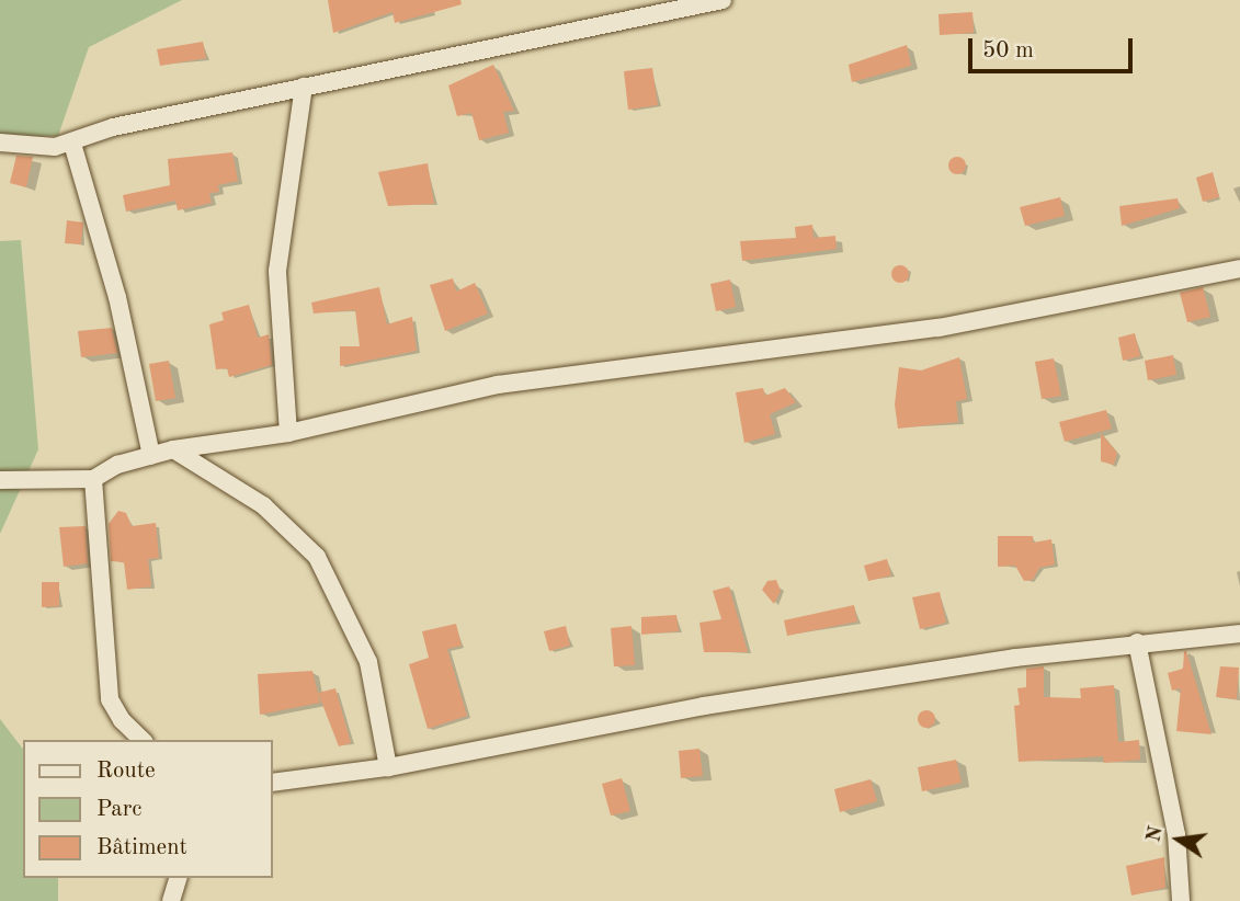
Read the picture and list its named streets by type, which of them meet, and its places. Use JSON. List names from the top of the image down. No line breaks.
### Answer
{"legend":["Route","Parc","Bâtiment"],"scale_bar":"50 m","north":"left"}
